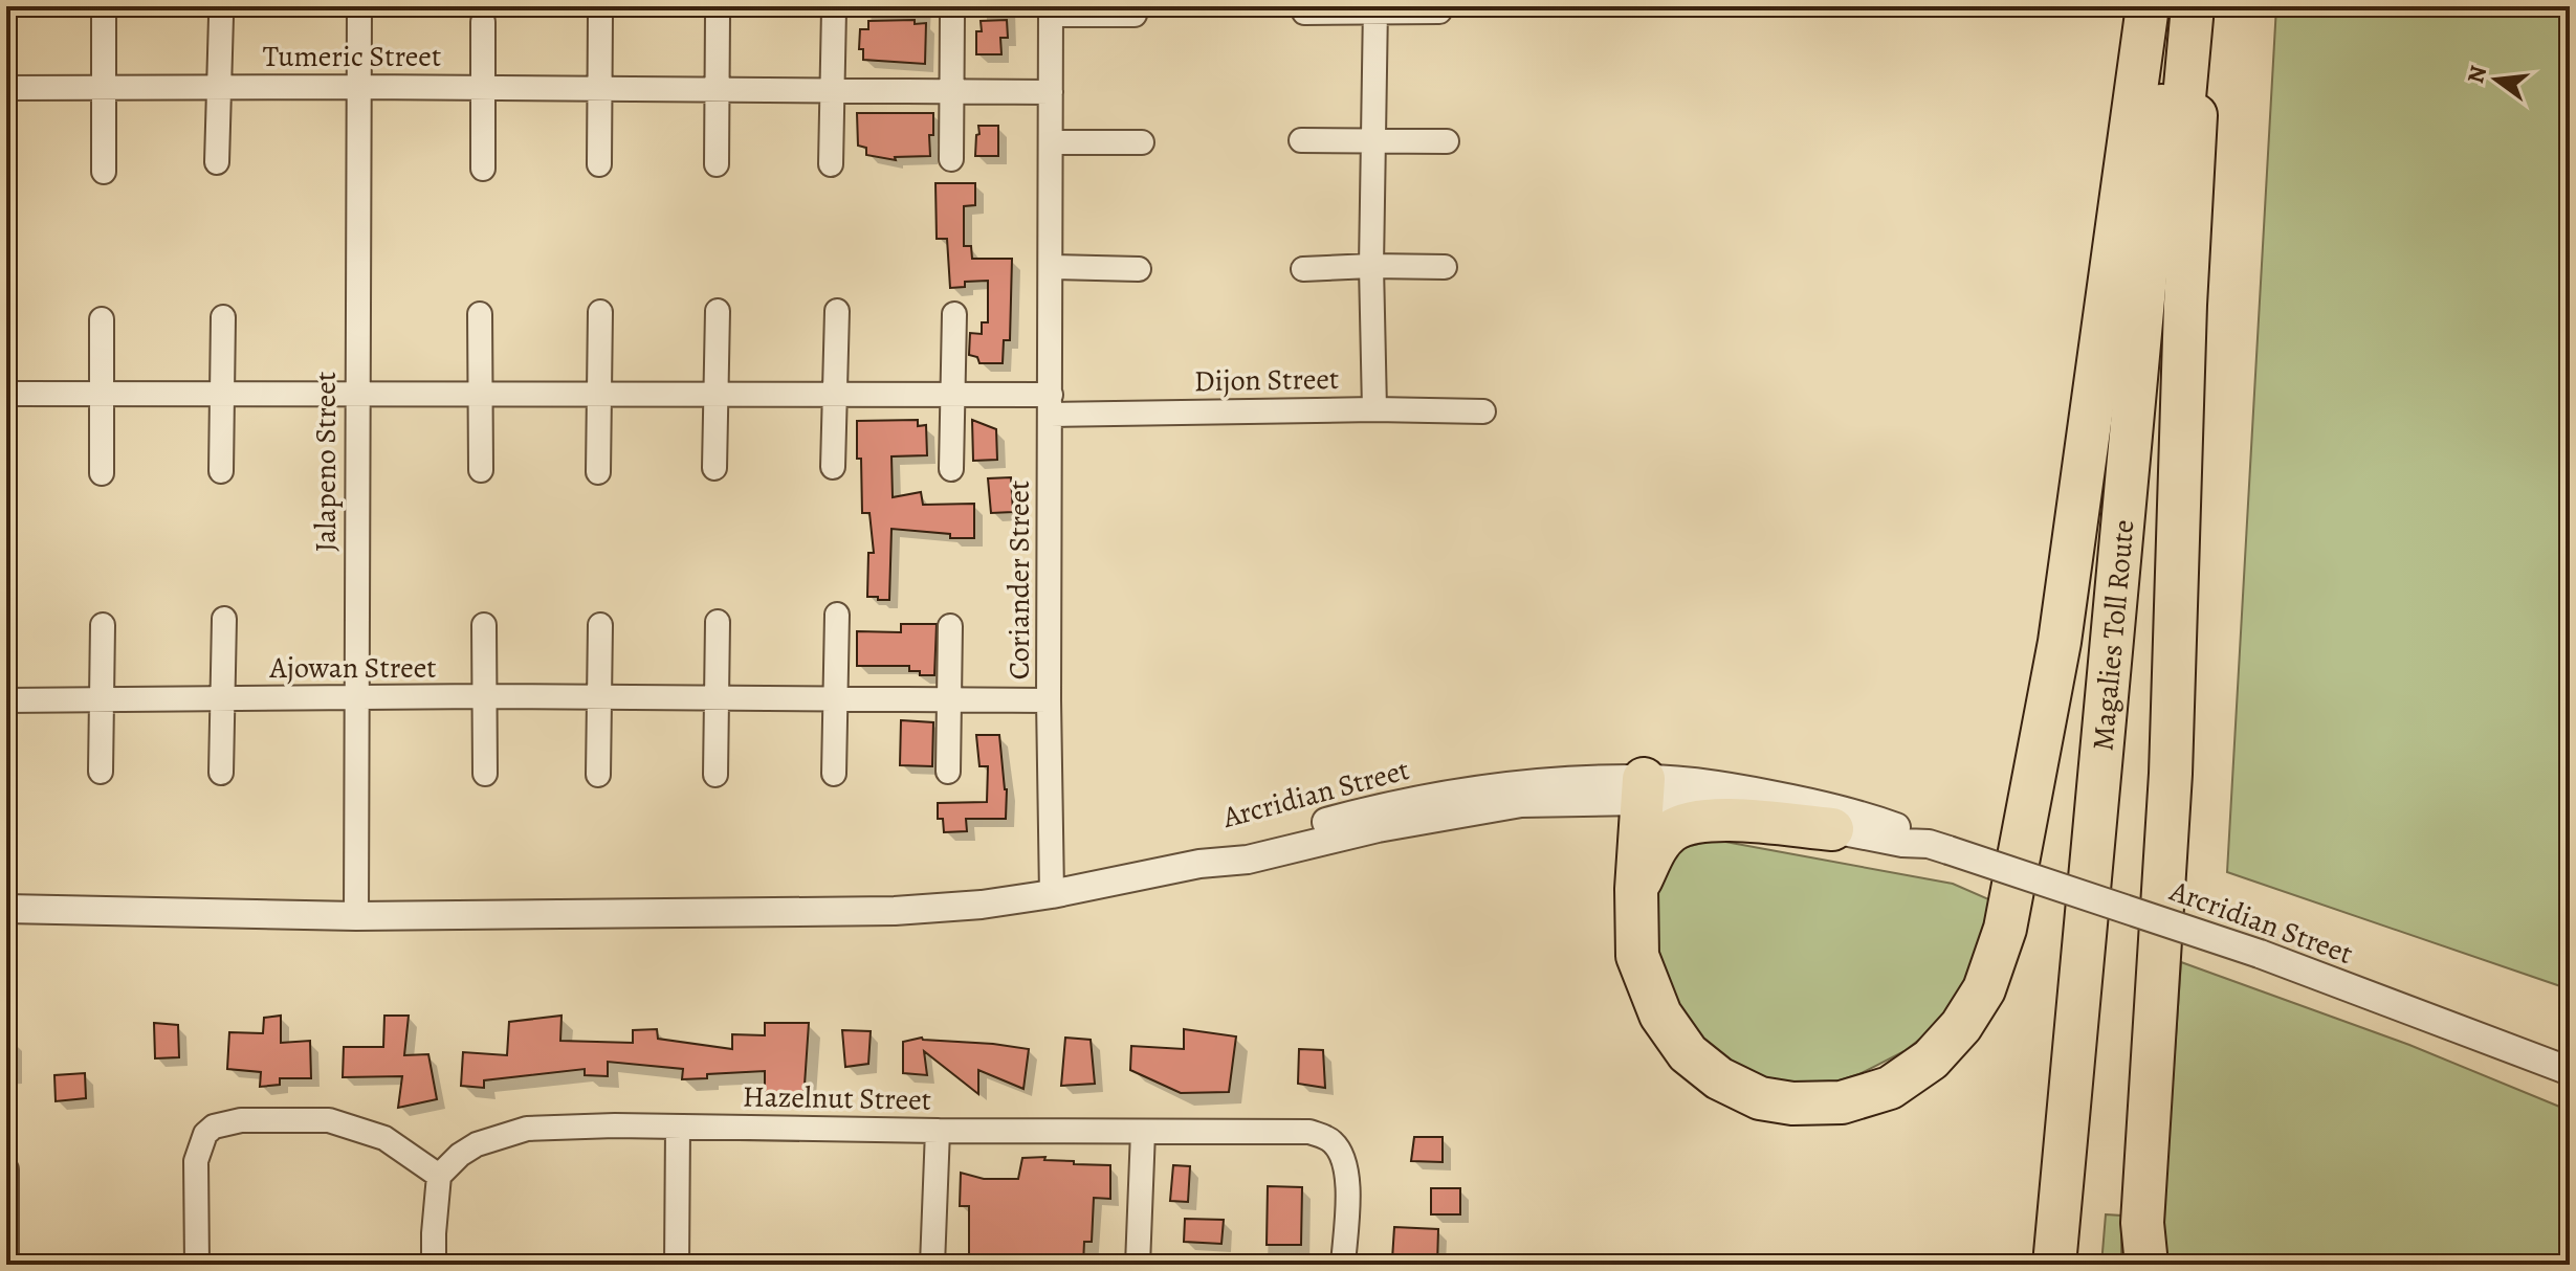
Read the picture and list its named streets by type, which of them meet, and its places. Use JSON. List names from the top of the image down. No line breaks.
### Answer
{"streets":{"highway":["Magalies Toll Route"],"street":["Tumeric Street","Dijon Street","Jalapeno Street","Coriander Street","Ajowan Street","Arcridian Street","Hazelnut Street"]},"crossings":[["Tumeric Street","Jalapeno Street"],["Tumeric Street","Coriander Street"],["Dijon Street","Jalapeno Street"],["Dijon Street","Coriander Street"],["Jalapeno Street","Ajowan Street"],["Jalapeno Street","Arcridian Street"],["Coriander Street","Ajowan Street"],["Coriander Street","Arcridian Street"]],"north":"left"}
